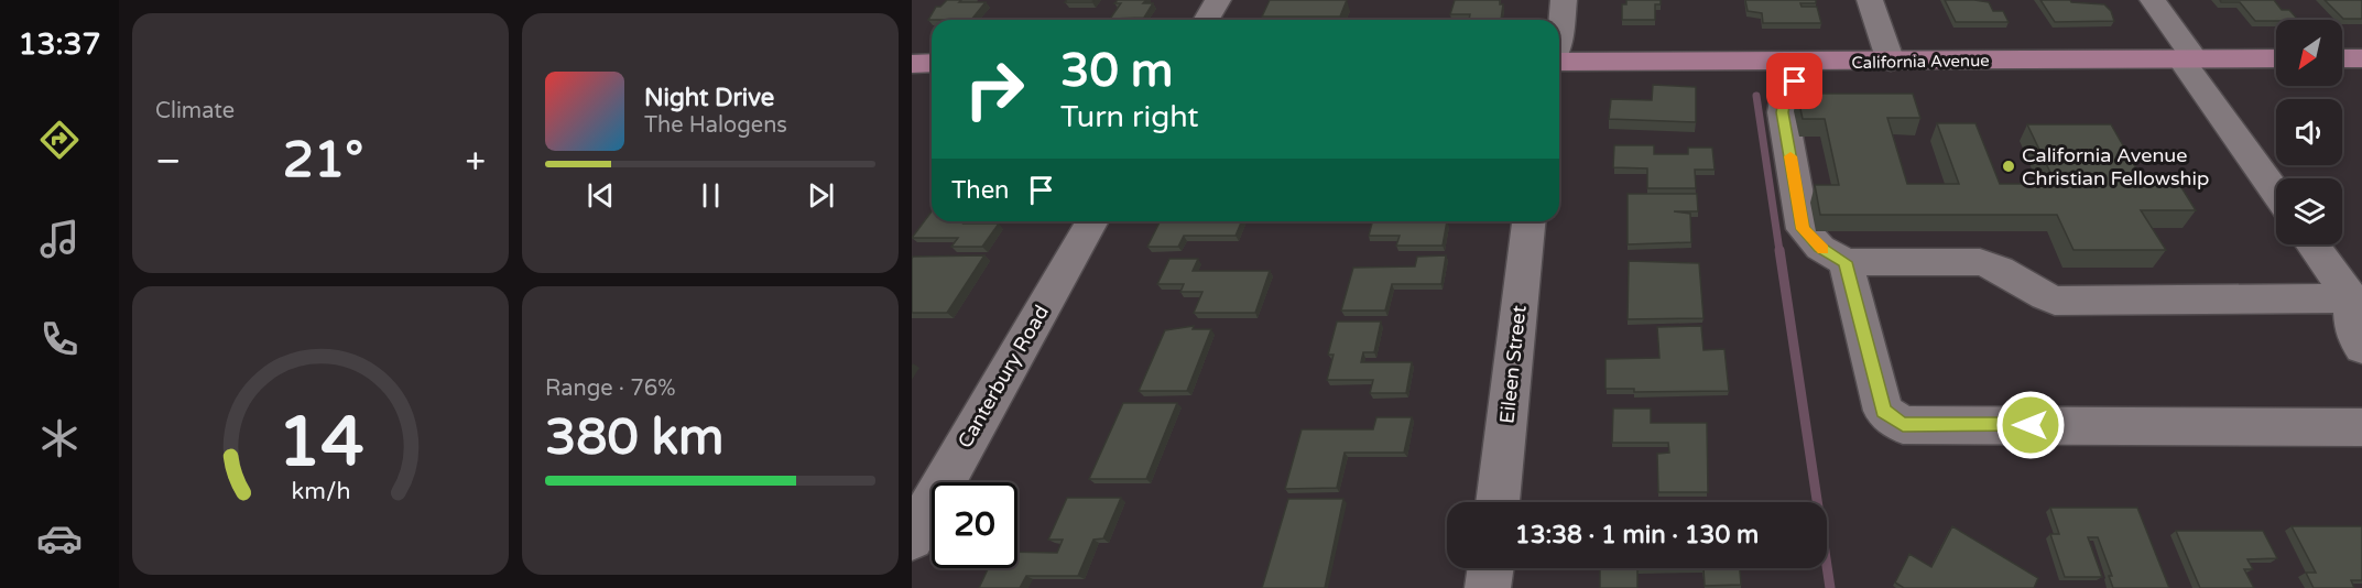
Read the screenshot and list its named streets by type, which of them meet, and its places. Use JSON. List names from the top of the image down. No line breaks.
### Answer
{"streets":{"main road":["California Avenue"],"street":["Eileen Street","Canterbury Road"]},"places":["California Avenue Christian Fellowship"],"north":"bottom left","page":{"tabs":"13:37","tile":["Climate",["Range · 76%","380 km"]],"turn":["30 m","Turn right"],"song":["Night Drive","The Halogens"],"heat":["−","21°","+"],"then":"Then","limit":"20","trip":"13:38 · 1 min · 130 m","gauge":["14","km/h"]}}
